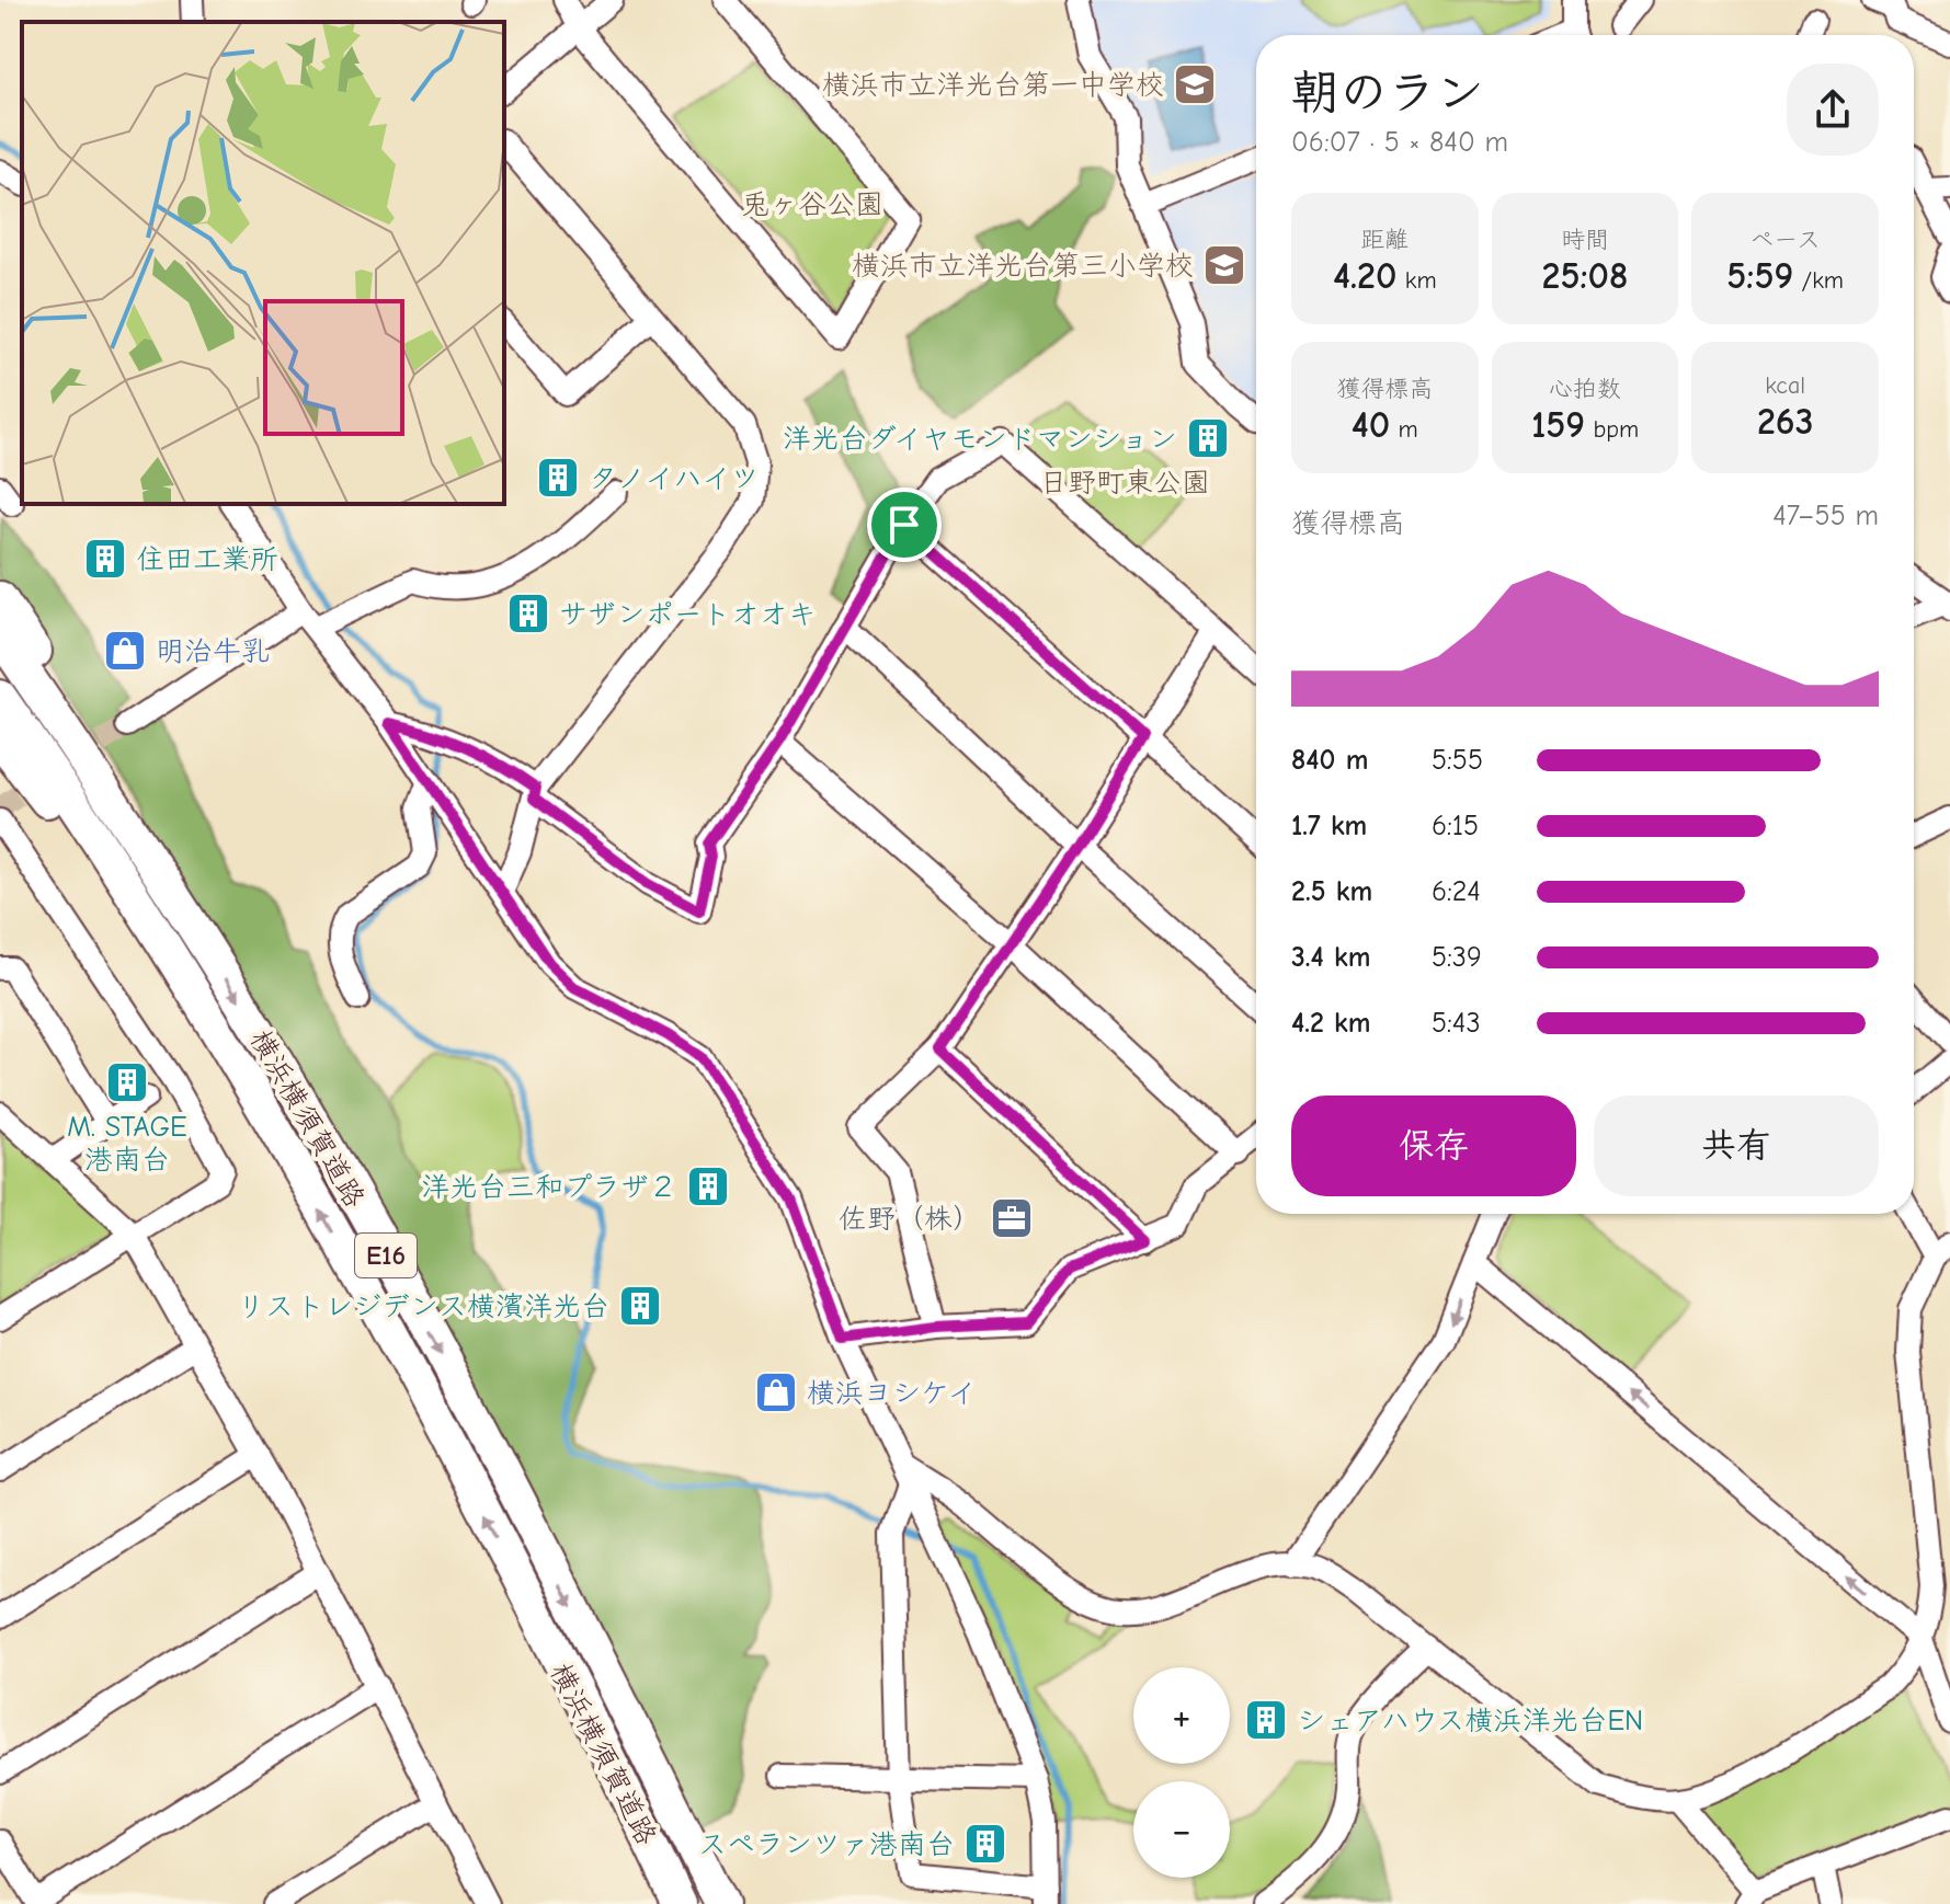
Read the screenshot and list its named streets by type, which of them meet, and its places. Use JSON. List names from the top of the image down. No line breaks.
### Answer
{"streets":{"highway":["横浜横須賀道路","E16"]},"parks":["兎ヶ谷公園","日野町東公園"],"places":{"school or university":["横浜市立洋光台第一中学校","横浜市立洋光台第三小学校"],"building":["洋光台ダイヤモンドマンション","タノイハイツ","住田工業所","サザンポートオオキ","M. STAGE 港南台","洋光台三和プラザ２","リストレジデンス横濱洋光台","シェアハウス横浜洋光台EN","スペランツァ港南台"],"shop":["明治牛乳","横浜ヨシケイ"],"office":["佐野（株）"]},"page":{"heading":["朝のラン","06:07 · 5 × 840 m"],"stats":[["距離","4.20 km"],["時間","25:08"],["ペース","5:59 /km"],["獲得標高","40 m"],["心拍数","159 bpm"],["kcal","263"]],"chart":["獲得標高","47–55 m"],"list":[{"name":"840 m","note":"5:55"},{"name":"1.7 km","note":"6:15"},{"name":"2.5 km","note":"6:24"},{"name":"3.4 km","note":"5:39"},{"name":"4.2 km","note":"5:43"}],"buttons":["保存","共有"],"map_buttons":["+","−"]}}
